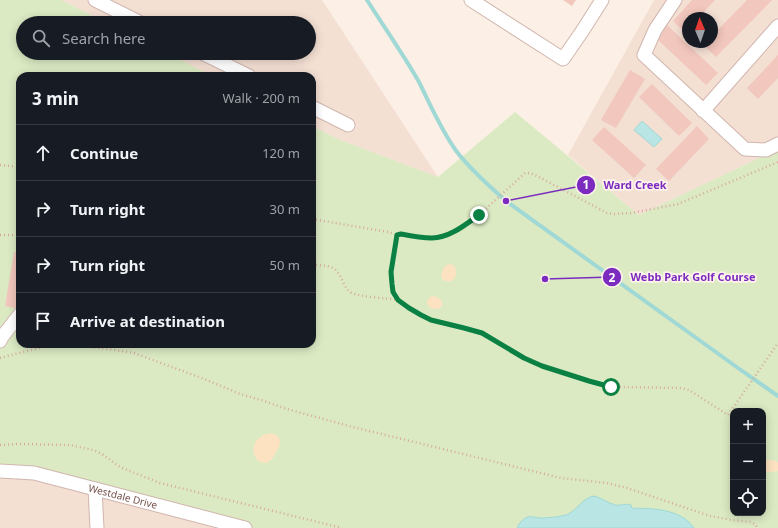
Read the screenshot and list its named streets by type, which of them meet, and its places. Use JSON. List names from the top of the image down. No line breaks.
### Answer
{"streets":{"street":["Westdale Drive"]},"places":["Ward Creek","Webb Park Golf Course"],"north":"top","page":{"search":"Search here","heading":["3 min","Walk · 200 m"],"list":[["Continue","120 m"],["Turn right","30 m"],["Turn right","50 m"],"Arrive at destination"],"map_buttons":["+","−"]}}
